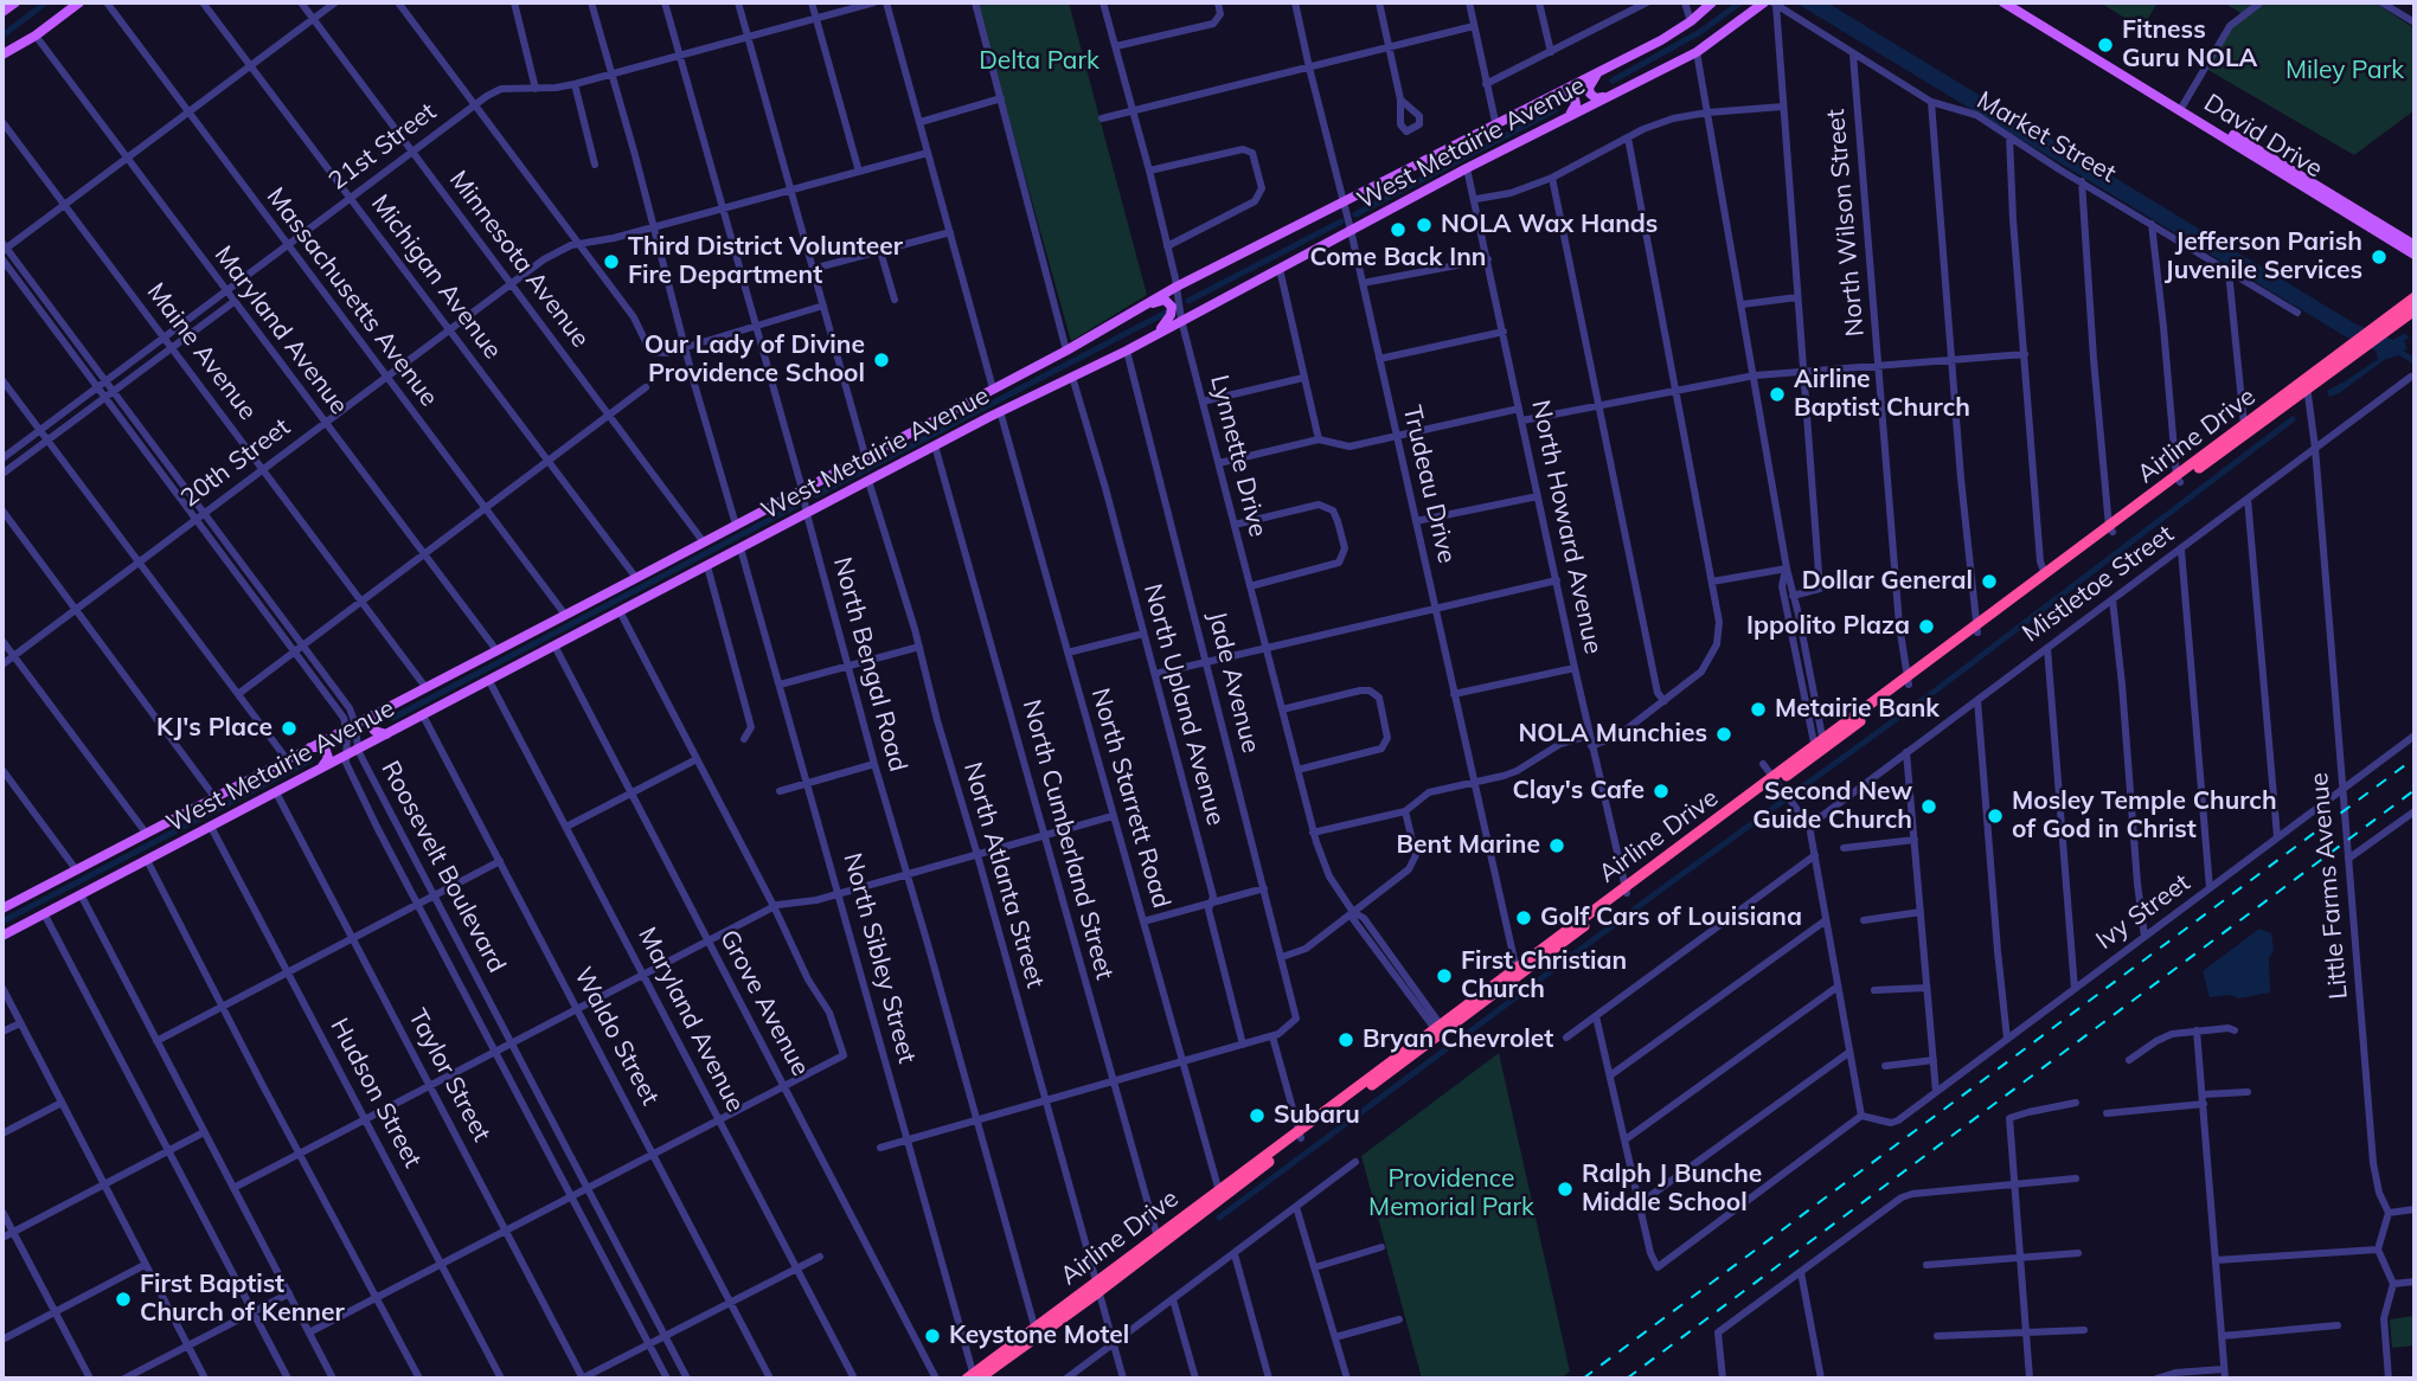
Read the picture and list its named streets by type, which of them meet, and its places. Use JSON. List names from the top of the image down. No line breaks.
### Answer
{"streets":{"highway":["Airline Drive"],"main road":["David Drive","West Metairie Avenue"],"street":["Market Street","21st Street","North Wilson Street","Minnesota Avenue","Michigan Avenue","Massachusetts Avenue","Maryland Avenue","Maine Avenue","Lynnette Drive","20th Street","Trudeau Drive","North Howard Avenue","Mistletoe Street","North Bengal Road","Jade Avenue","North Upland Avenue","North Starrett Road","North Cumberland Street","Roosevelt Boulevard","North Atlanta Street","Little Farms Avenue","Ivy Street","North Sibley Street","Grove Avenue","Waldo Street","Taylor Street","Hudson Street"]},"crossings":[["Market Street","West Metairie Avenue"],["Market Street","North Wilson Street"],["West Metairie Avenue","Minnesota Avenue"],["West Metairie Avenue","Michigan Avenue"],["West Metairie Avenue","Massachusetts Avenue"],["West Metairie Avenue","Maryland Avenue"],["West Metairie Avenue","Maine Avenue"],["West Metairie Avenue","Lynnette Drive"],["West Metairie Avenue","Trudeau Drive"],["West Metairie Avenue","North Howard Avenue"],["West Metairie Avenue","North Bengal Road"],["West Metairie Avenue","Jade Avenue"],["West Metairie Avenue","North Upland Avenue"],["West Metairie Avenue","North Starrett Road"],["West Metairie Avenue","North Cumberland Street"],["West Metairie Avenue","Roosevelt Boulevard"],["West Metairie Avenue","North Atlanta Street"],["West Metairie Avenue","North Sibley Street"],["West Metairie Avenue","Grove Avenue"],["West Metairie Avenue","Waldo Street"],["West Metairie Avenue","Taylor Street"],["West Metairie Avenue","Hudson Street"],["21st Street","Minnesota Avenue"],["21st Street","Michigan Avenue"],["21st Street","Massachusetts Avenue"],["21st Street","Maryland Avenue"],["21st Street","Maine Avenue"],["21st Street","North Bengal Road"],["21st Street","Roosevelt Boulevard"],["North Wilson Street","Airline Drive"],["Minnesota Avenue","20th Street"],["Michigan Avenue","20th Street"],["Massachusetts Avenue","20th Street"],["Maryland Avenue","20th Street"],["Maine Avenue","20th Street"],["Airline Drive","Lynnette Drive"],["Airline Drive","Trudeau Drive"],["Airline Drive","North Howard Avenue"],["Airline Drive","North Bengal Road"],["Airline Drive","North Starrett Road"],["Airline Drive","North Cumberland Street"],["Airline Drive","North Atlanta Street"],["Airline Drive","Little Farms Avenue"],["Airline Drive","North Sibley Street"],["20th Street","North Bengal Road"],["20th Street","Roosevelt Boulevard"],["Mistletoe Street","Little Farms Avenue"],["Little Farms Avenue","Ivy Street"]],"parks":["Delta Park","Miley Park","Providence Memorial Park"],"places":["Fitness Guru NOLA","NOLA Wax Hands","Come Back Inn","Jefferson Parish Juvenile Services","Third District Volunteer Fire Department","Our Lady of Divine Providence School","Airline Baptist Church","Dollar General","Ippolito Plaza","Metairie Bank","KJ's Place","NOLA Munchies","Clay's Cafe","Second New Guide Church","Mosley Temple Church of God in Christ","Bent Marine","Golf Cars of Louisiana","First Christian Church","Bryan Chevrolet","Subaru","Ralph J Bunche Middle School","First Baptist Church of Kenner","Keystone Motel"]}
